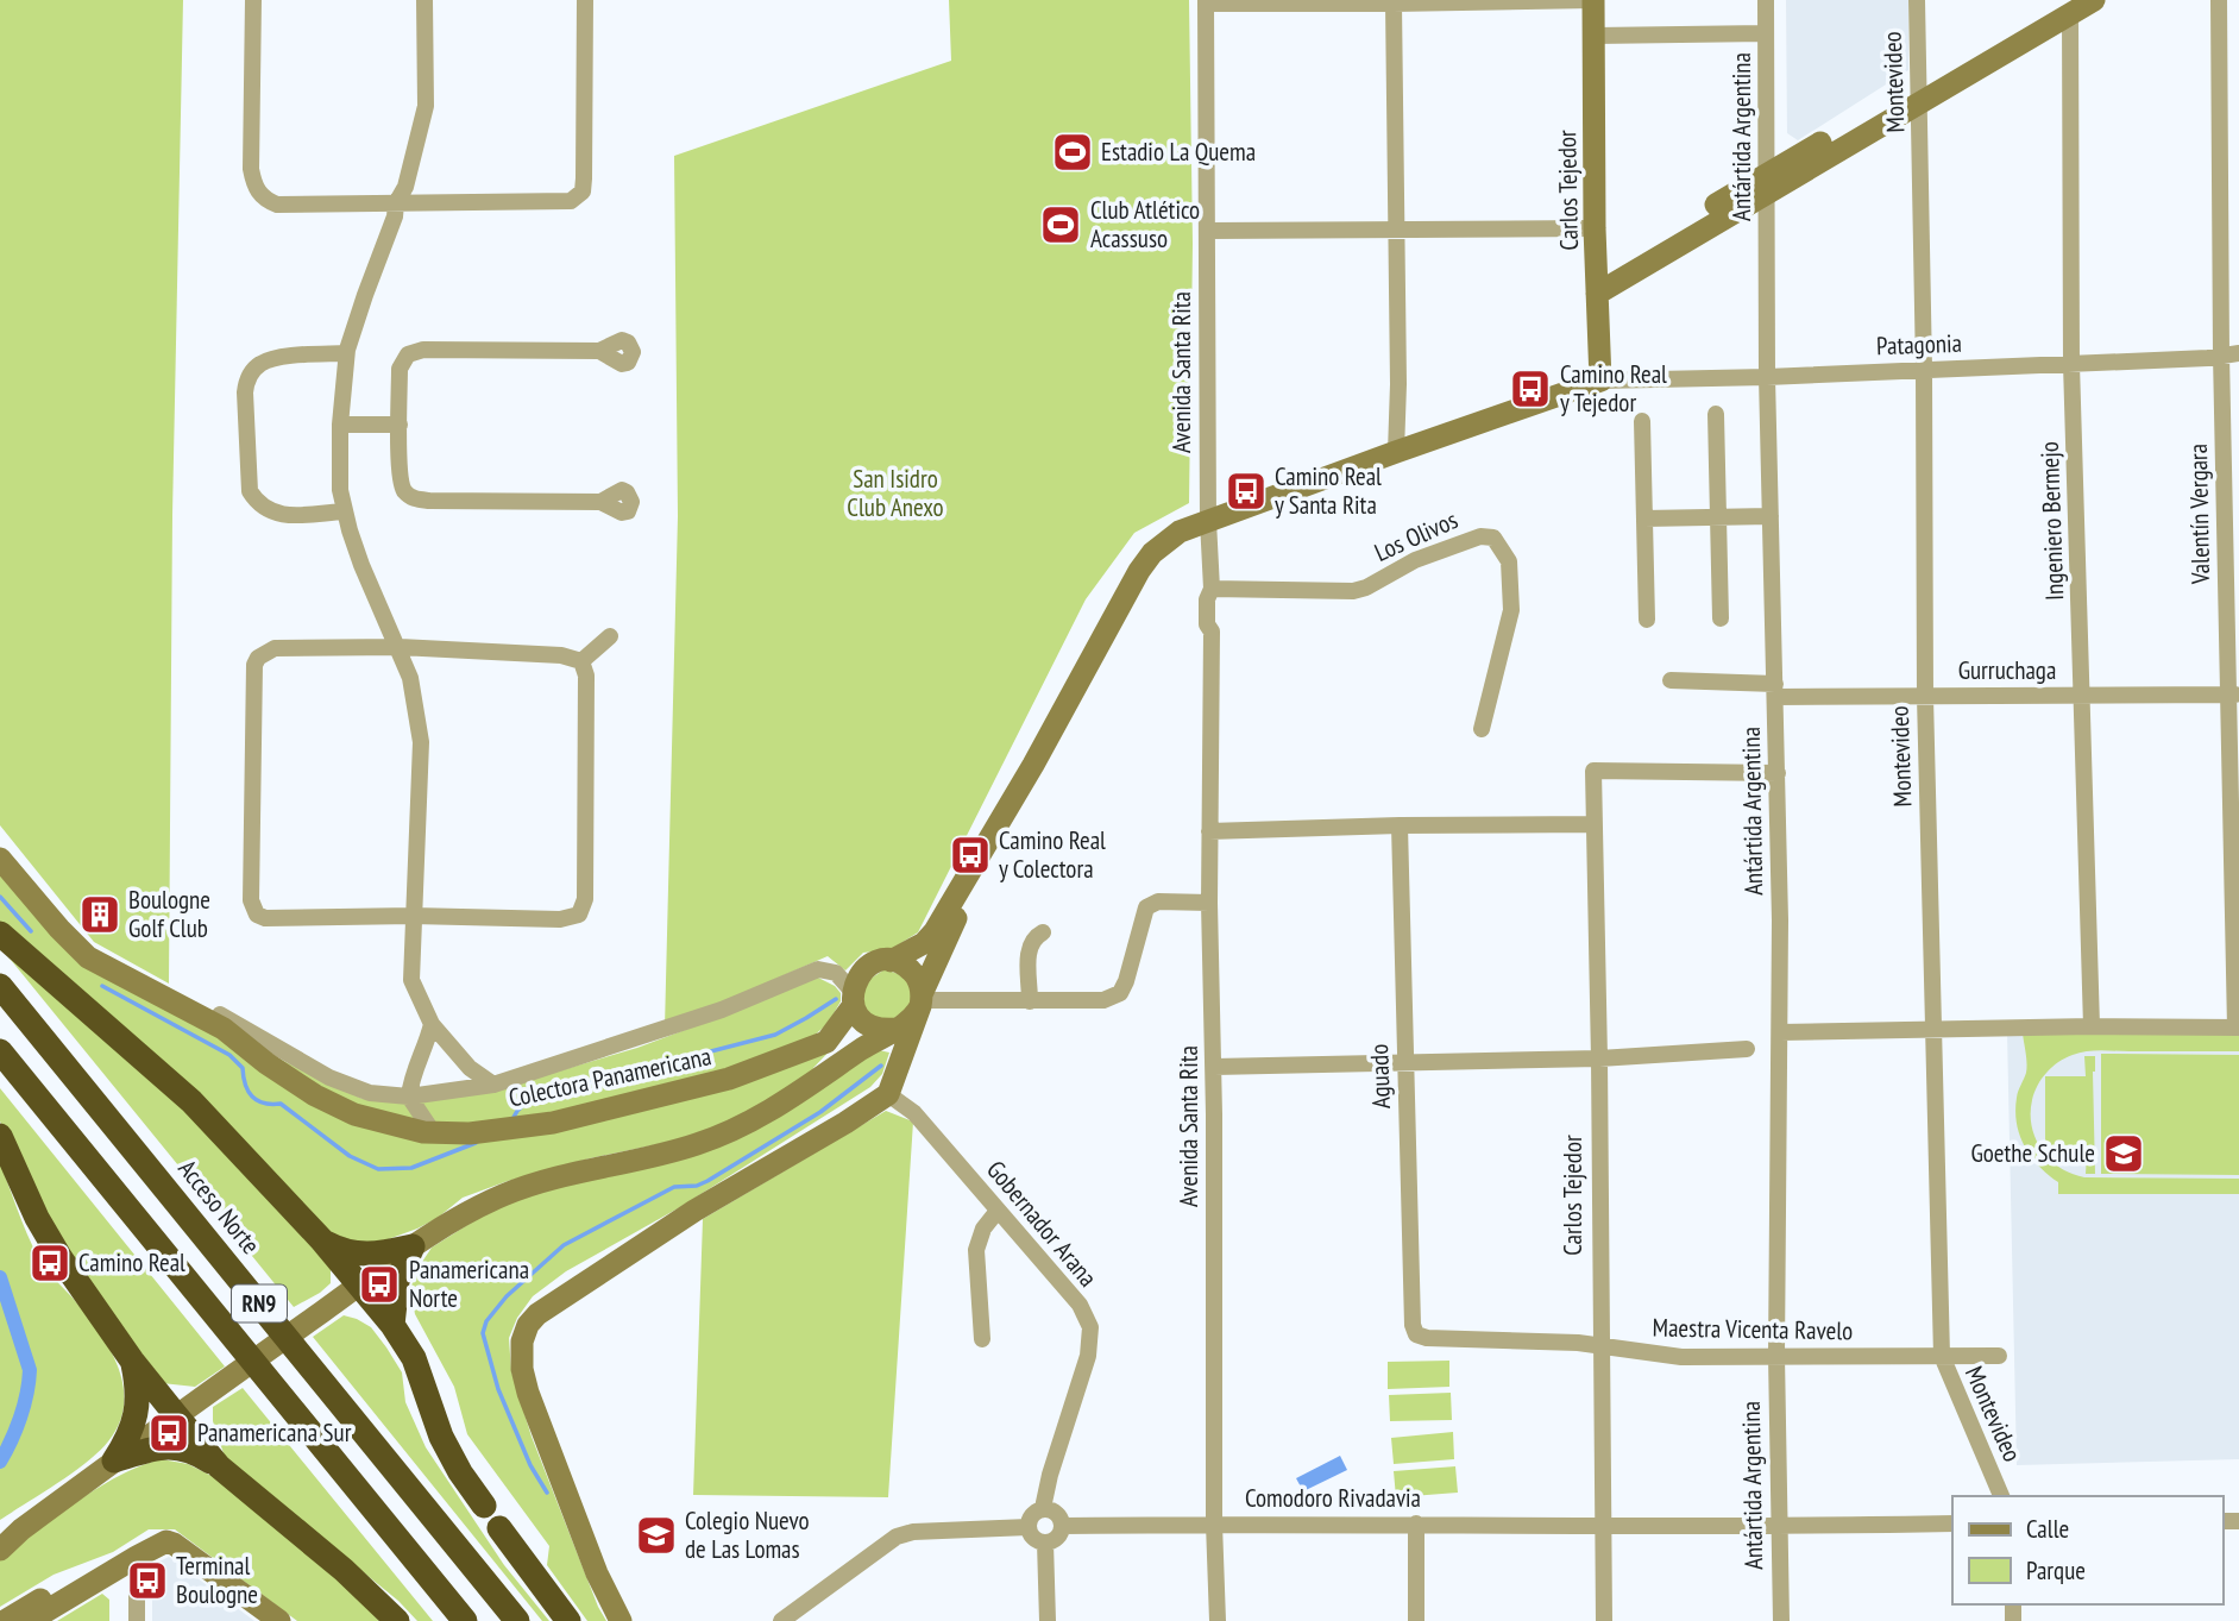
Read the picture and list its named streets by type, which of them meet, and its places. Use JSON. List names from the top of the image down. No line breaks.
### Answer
{"streets":{"highway":["Acceso Norte","RN9"],"main road":["Carlos Tejedor","Colectora Panamericana"],"street":["Montevideo","Antártida Argentina","Patagonia","Avenida Santa Rita","Valentín Vergara","Ingeniero Bermejo","Los Olivos","Gurruchaga","Aguado","Gobernador Arana","Maestra Vicenta Ravelo","Comodoro Rivadavia"]},"crossings":[["Montevideo","Patagonia"],["Montevideo","Gurruchaga"],["Montevideo","Maestra Vicenta Ravelo"],["Antártida Argentina","Carlos Tejedor"],["Antártida Argentina","Patagonia"],["Antártida Argentina","Gurruchaga"],["Antártida Argentina","Maestra Vicenta Ravelo"],["Antártida Argentina","Comodoro Rivadavia"],["Carlos Tejedor","Patagonia"],["Carlos Tejedor","Maestra Vicenta Ravelo"],["Carlos Tejedor","Comodoro Rivadavia"],["Patagonia","Valentín Vergara"],["Patagonia","Ingeniero Bermejo"],["Avenida Santa Rita","Los Olivos"],["Avenida Santa Rita","Comodoro Rivadavia"],["Valentín Vergara","Gurruchaga"],["Ingeniero Bermejo","Gurruchaga"],["Aguado","Maestra Vicenta Ravelo"],["Gobernador Arana","Comodoro Rivadavia"]],"parks":["San Isidro Club Anexo"],"places":{"sports":["Estadio La Quema","Club Atlético Acassuso"],"bus stop":["Camino Real y Tejedor","Camino Real y Santa Rita","Camino Real y Colectora","Camino Real","Panamericana Norte","Panamericana Sur","Terminal Boulogne"],"building":["Boulogne Golf Club"],"school or university":["Goethe Schule","Colegio Nuevo de Las Lomas"]},"legend":["Calle","Parque"]}
